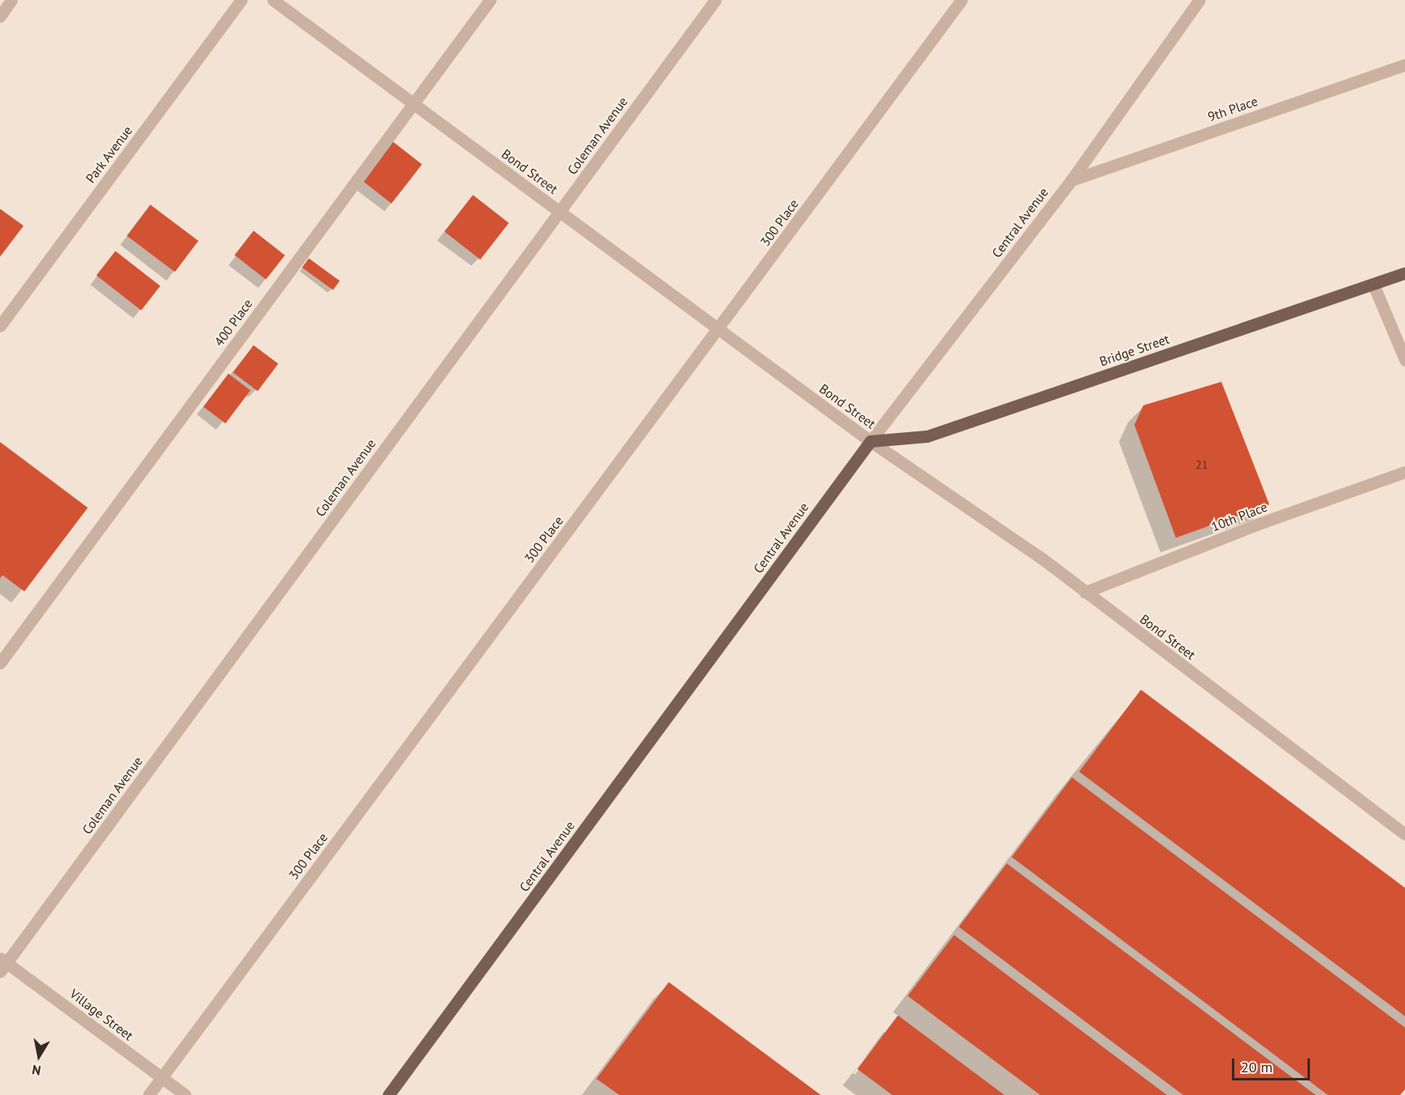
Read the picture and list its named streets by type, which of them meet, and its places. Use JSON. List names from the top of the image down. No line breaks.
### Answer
{"streets":{"main road":["Central Avenue","Bridge Street"],"street":["9th Place","Coleman Avenue","Park Avenue","Bond Street","300 Place","400 Place","10th Place","Village Street"]},"crossings":[["9th Place","Central Avenue"],["Coleman Avenue","Bond Street"],["Coleman Avenue","Village Street"],["Bond Street","300 Place"],["Bond Street","Central Avenue"],["Bond Street","400 Place"],["Bond Street","Bridge Street"],["Bond Street","10th Place"],["300 Place","Village Street"],["Central Avenue","Bridge Street"]],"house_numbers":["21"],"scale_bar":"20 m","north":"bottom"}
